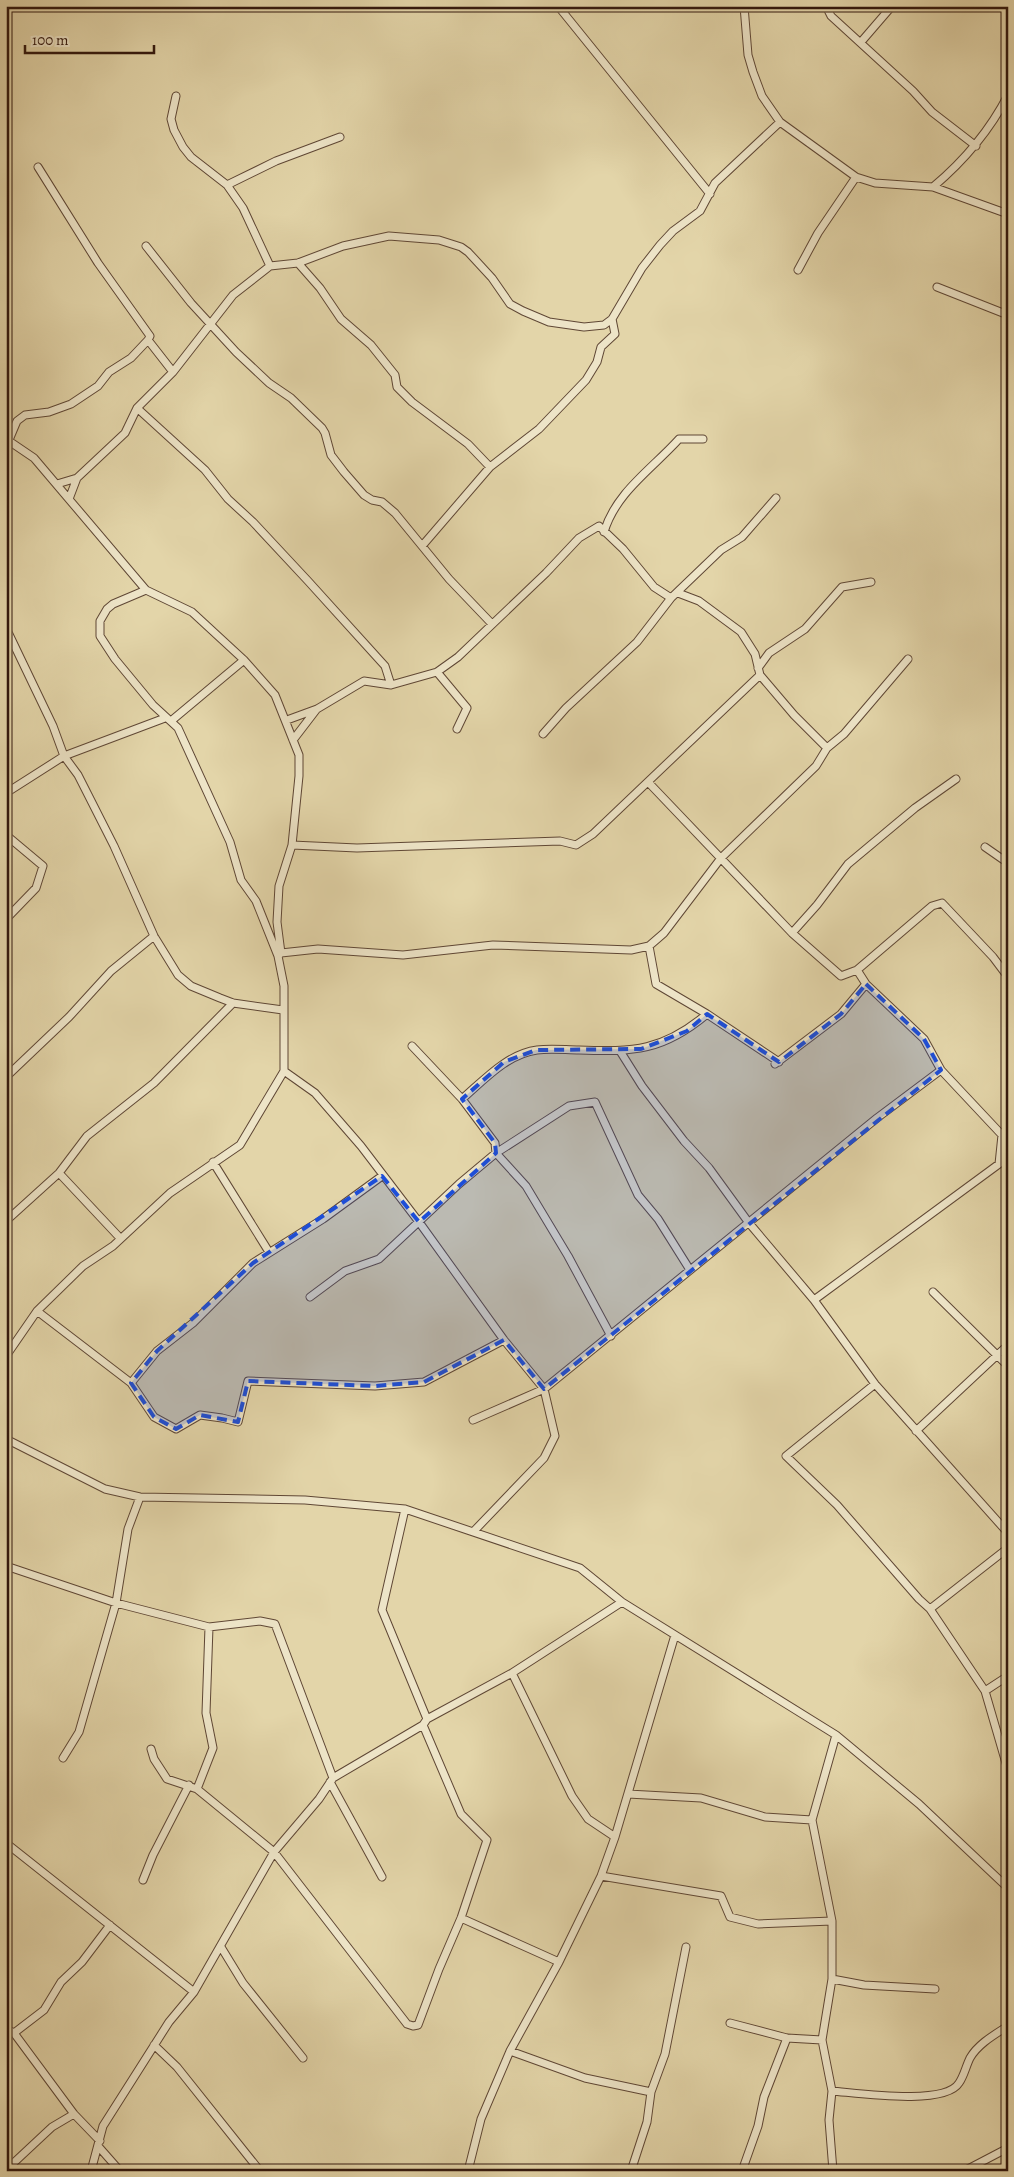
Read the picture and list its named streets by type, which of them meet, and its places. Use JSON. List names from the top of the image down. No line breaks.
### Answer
{"scale_bar":"100 m"}
